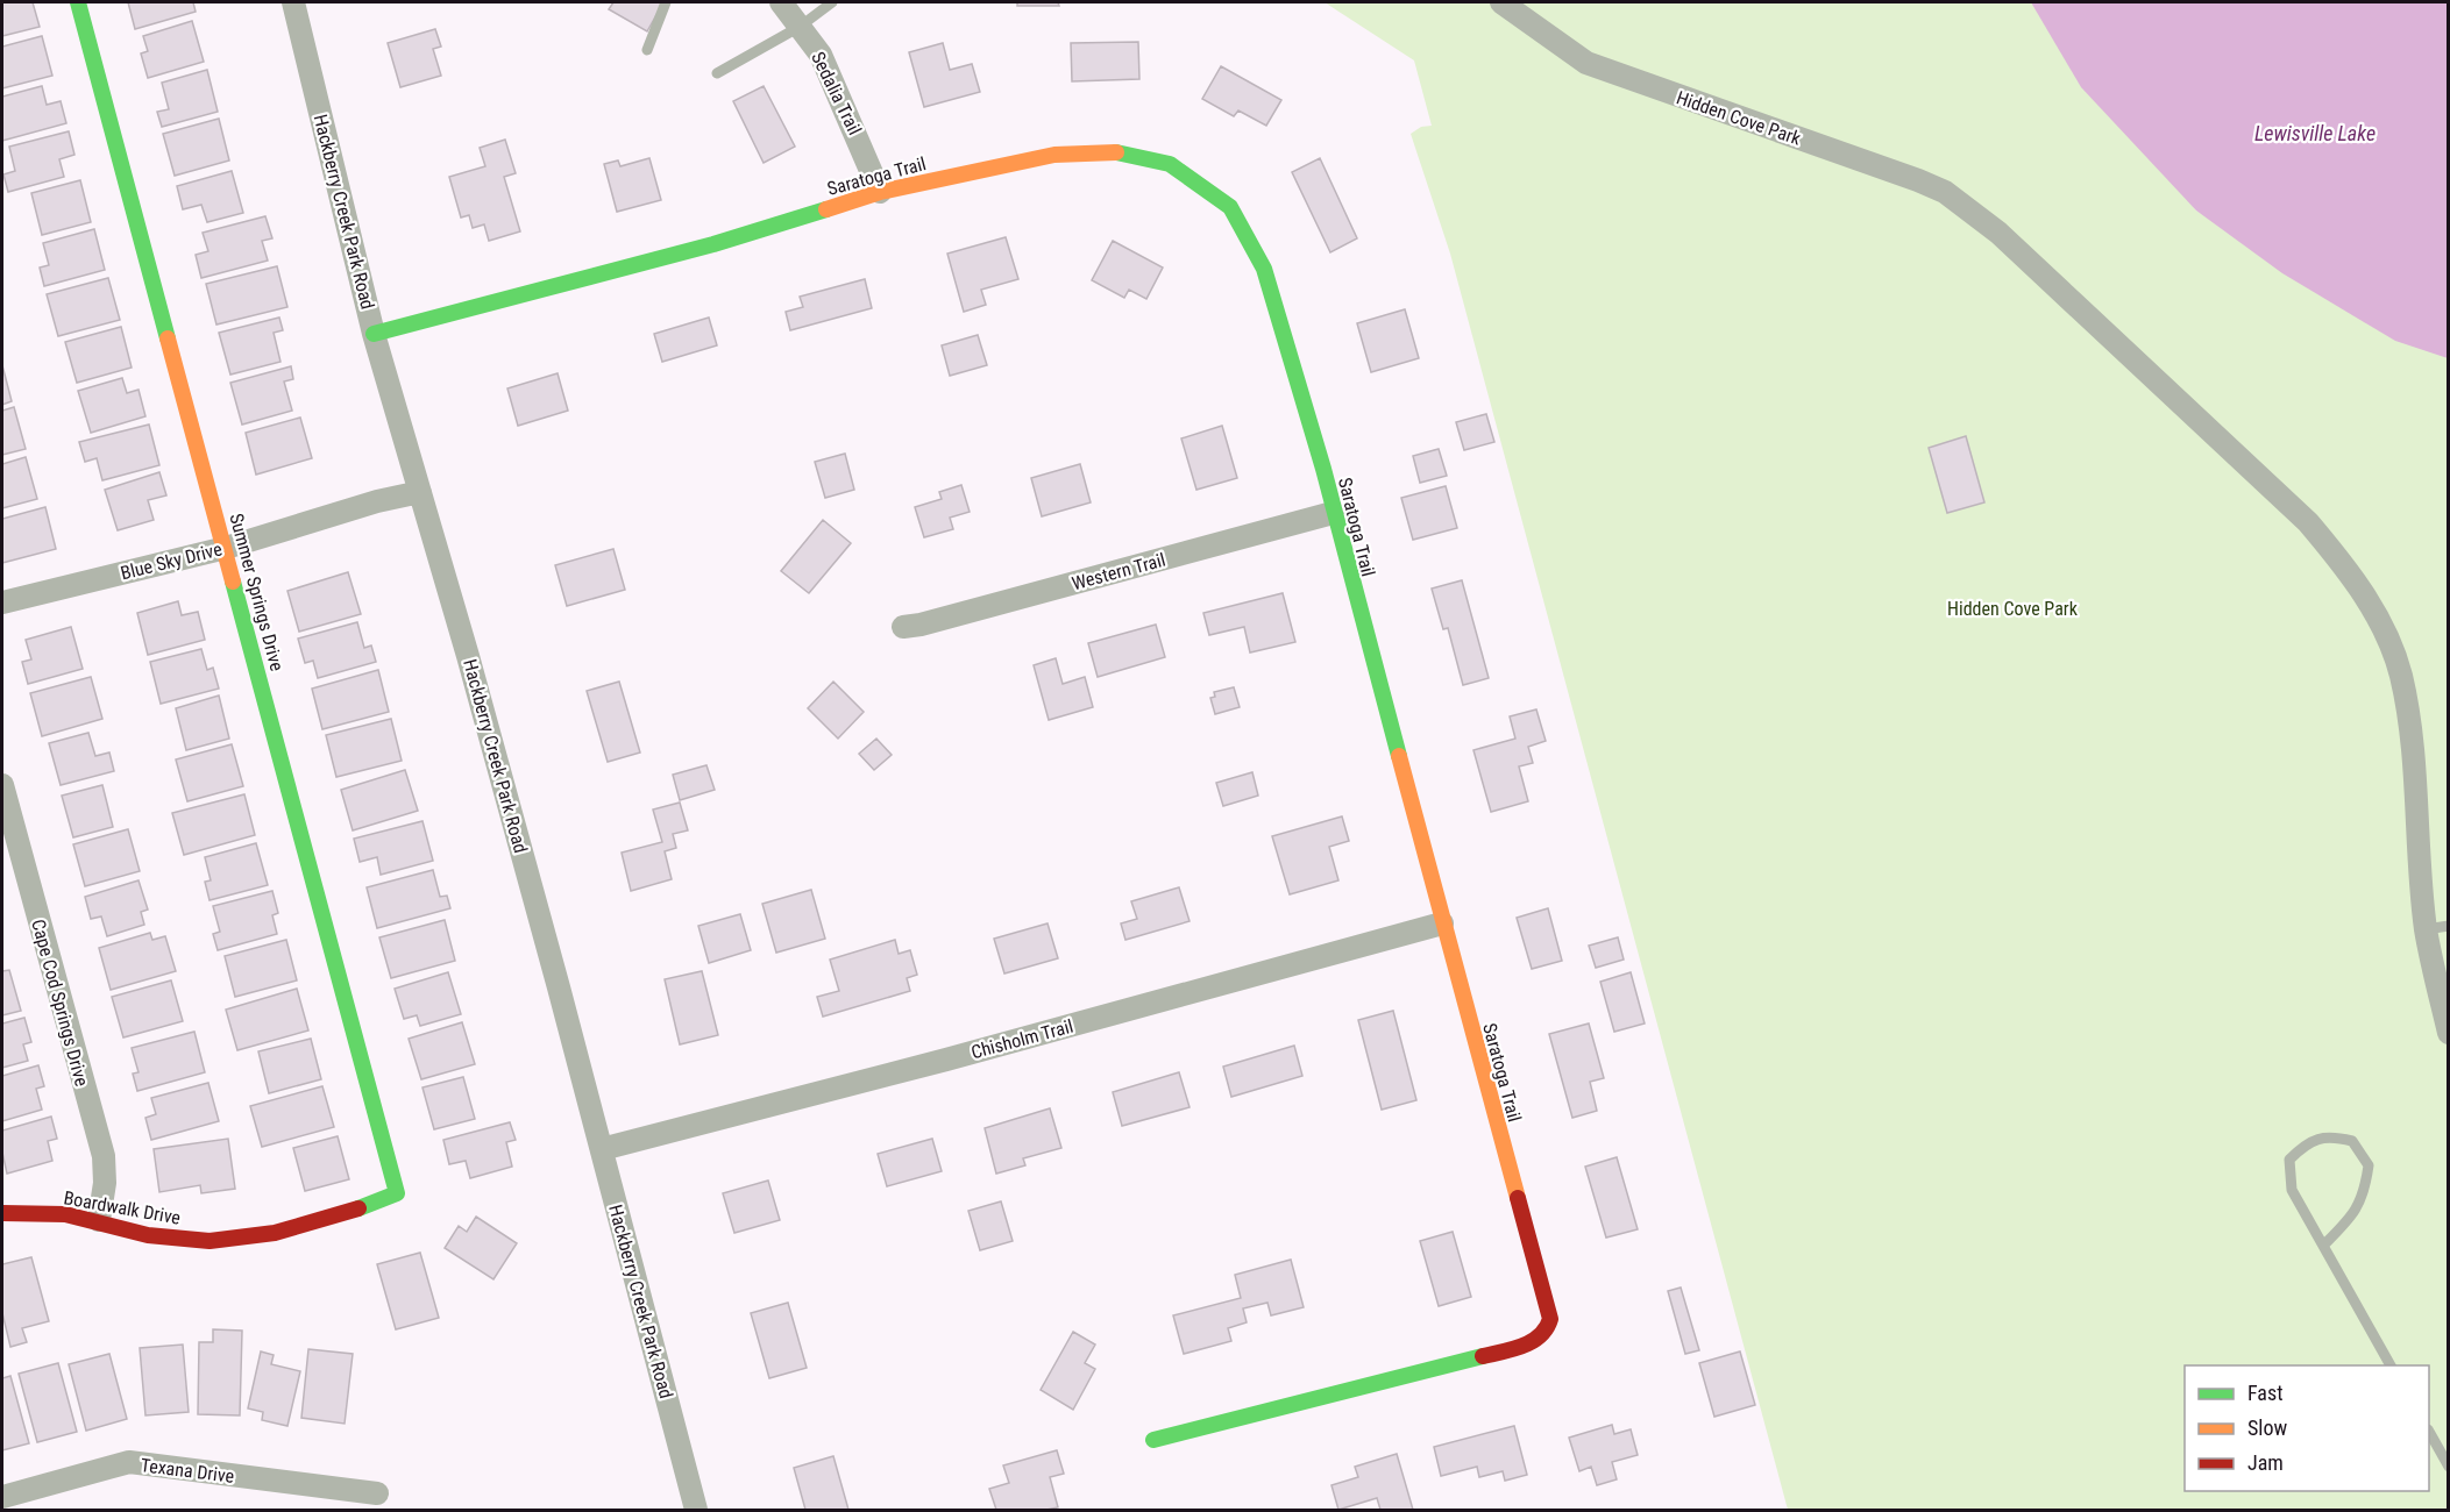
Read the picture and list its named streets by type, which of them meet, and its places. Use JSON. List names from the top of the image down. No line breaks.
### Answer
{"streets":{"street":["Sedalia Trail","Hidden Cove Park","Saratoga Trail","Hackberry Creek Park Road","Blue Sky Drive","Western Trail","Summer Springs Drive","Cape Cod Springs Drive","Chisholm Trail","Boardwalk Drive","Texana Drive"]},"crossings":[["Sedalia Trail","Saratoga Trail"],["Saratoga Trail","Hackberry Creek Park Road"],["Saratoga Trail","Western Trail"],["Saratoga Trail","Chisholm Trail"],["Hackberry Creek Park Road","Blue Sky Drive"],["Hackberry Creek Park Road","Chisholm Trail"],["Blue Sky Drive","Summer Springs Drive"],["Summer Springs Drive","Boardwalk Drive"],["Cape Cod Springs Drive","Boardwalk Drive"]],"water":["Lewisville Lake"],"parks":["Hidden Cove Park"],"legend":["Fast","Slow","Jam"]}
